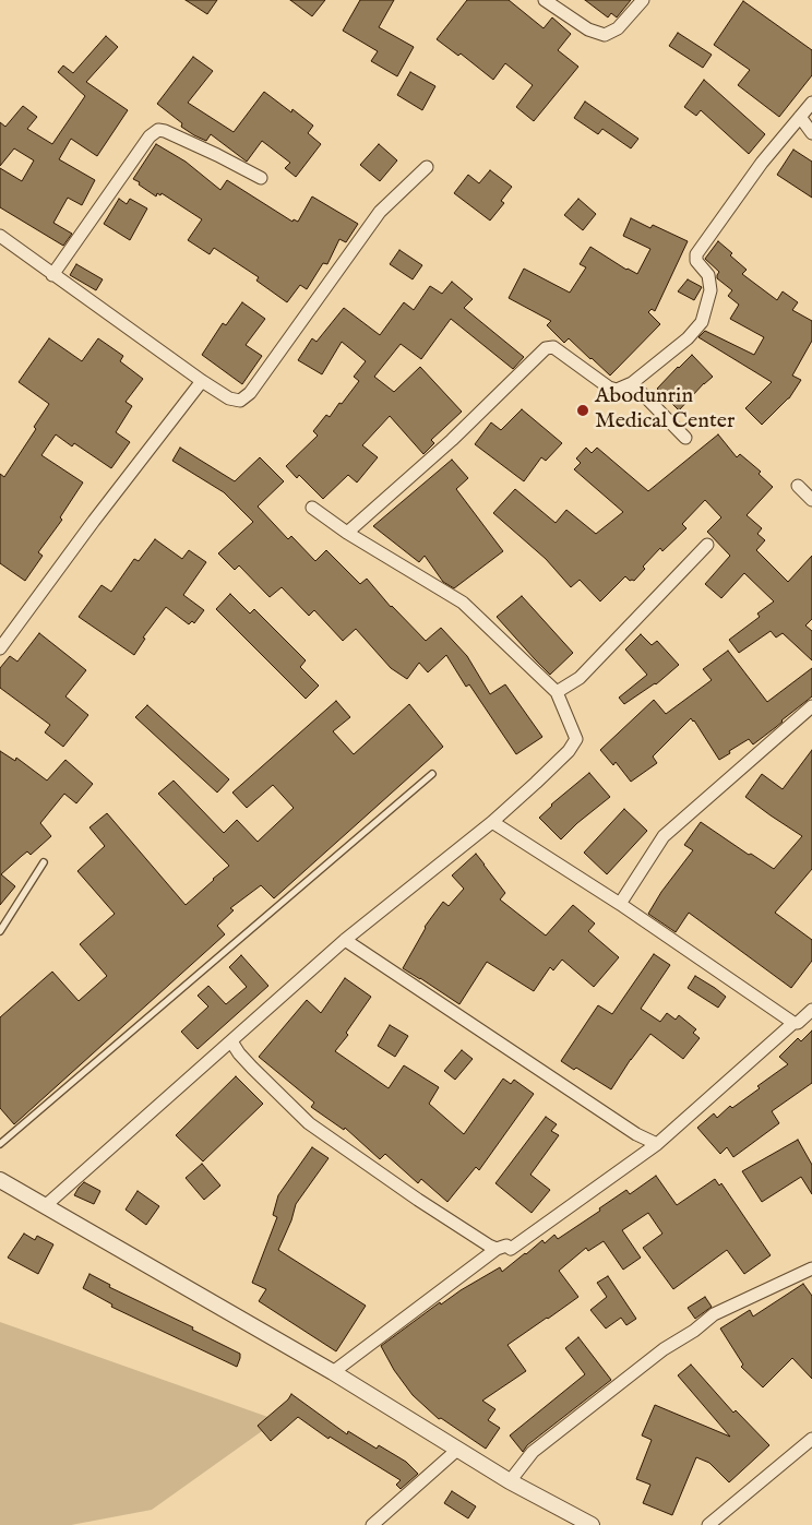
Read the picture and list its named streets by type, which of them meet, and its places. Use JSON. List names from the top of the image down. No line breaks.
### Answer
{"places":["Abodunrin Medical Center"]}
